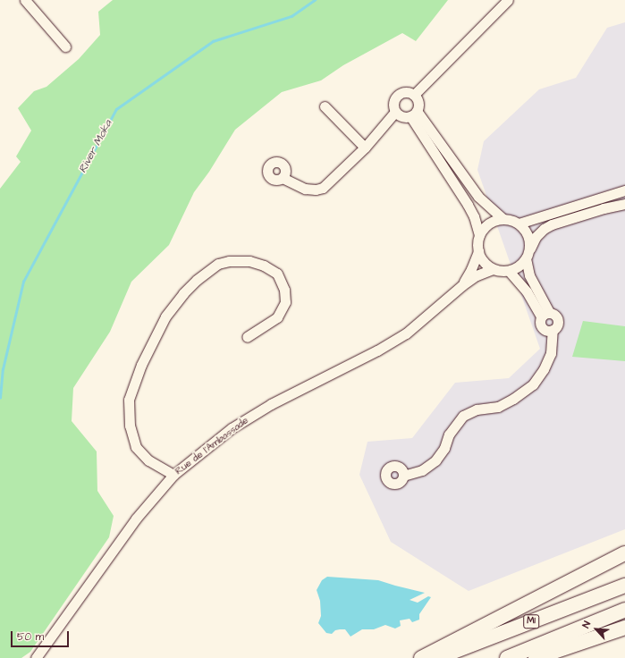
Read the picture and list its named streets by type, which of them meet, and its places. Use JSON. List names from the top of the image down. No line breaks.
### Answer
{"streets":{"highway":["M1"],"street":["Rue de l'Ambassade"]},"water":["River Moka"],"scale_bar":"50 m","north":"top left"}
